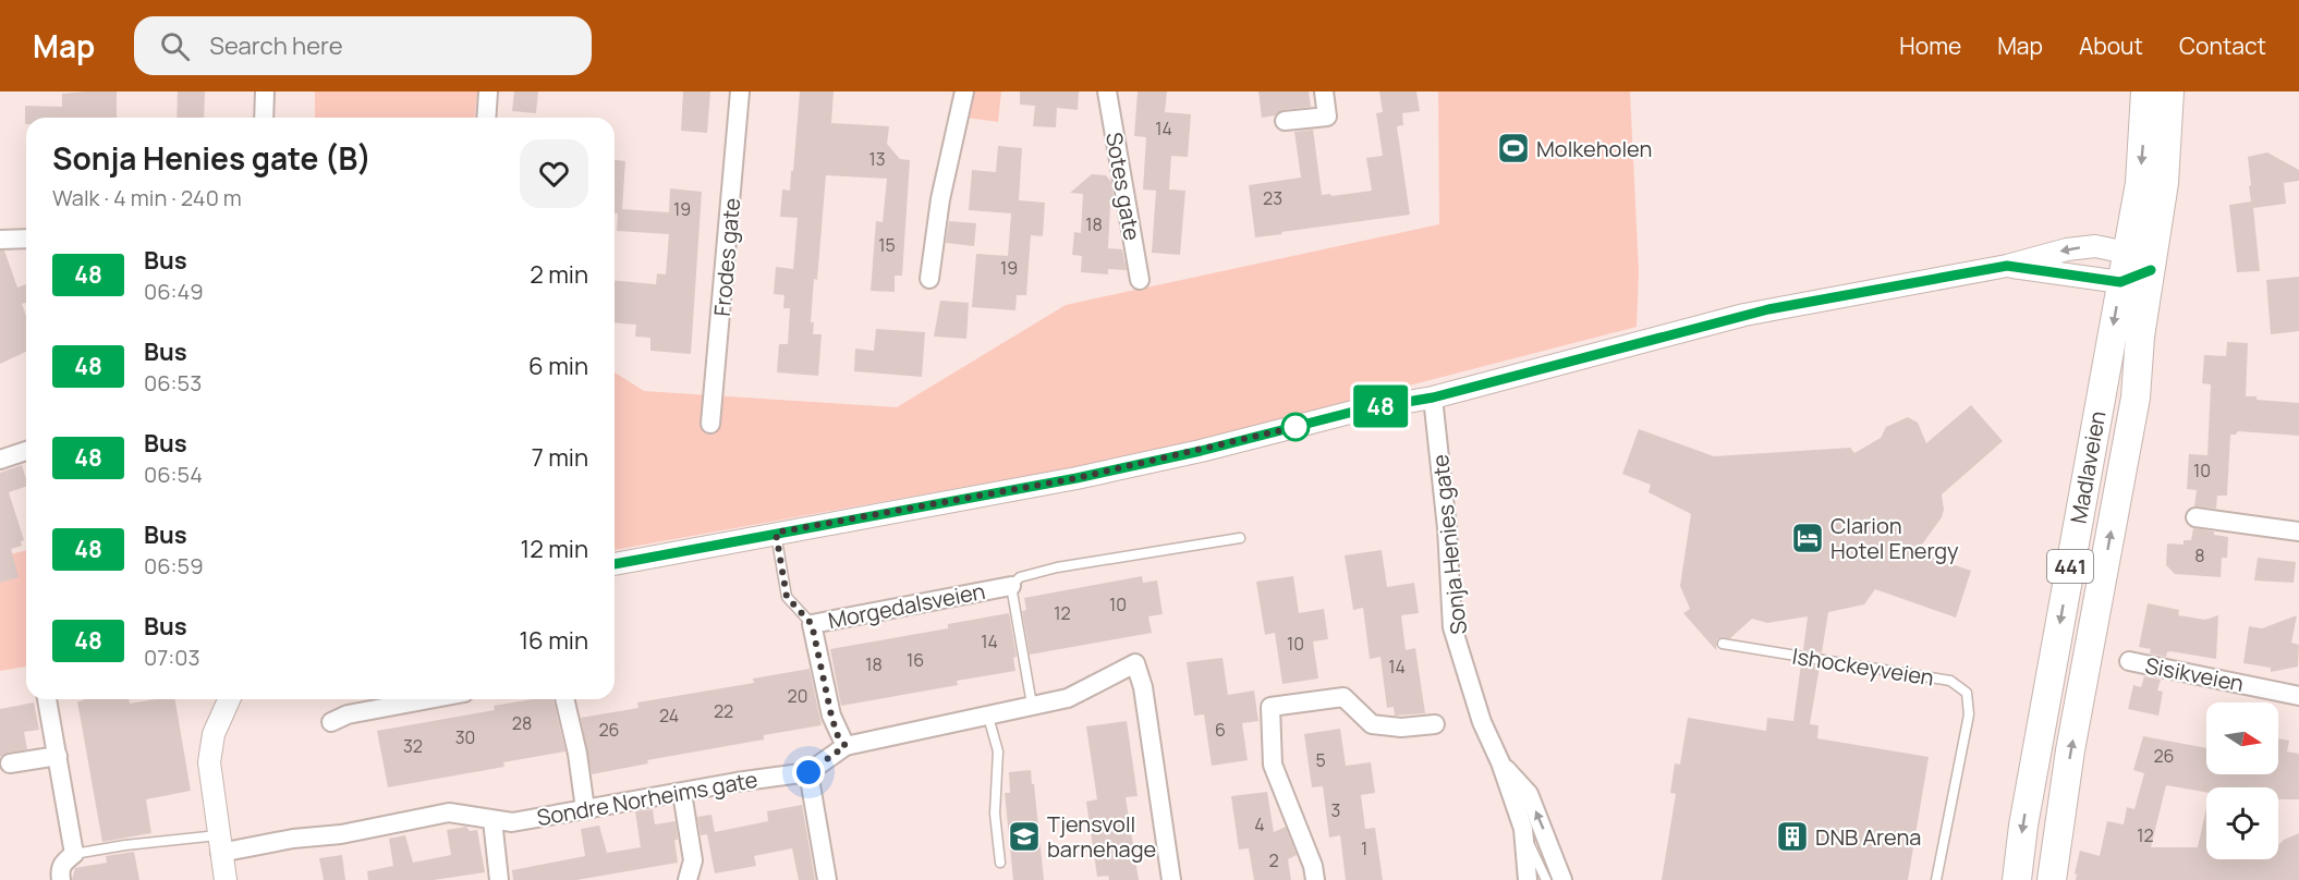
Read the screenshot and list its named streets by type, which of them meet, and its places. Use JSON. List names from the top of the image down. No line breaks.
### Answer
{"streets":{"main road":["Madlaveien","441"],"street":["Sotes gate","Frodes gate","Sonja Henies gate","Morgedalsveien","Sisikveien","Sondre Norheims gate"],"lane":["Ishockeyveien"]},"crossings":[["Morgedalsveien","Sondre Norheims gate"]],"places":{"sports":["Molkeholen"],"hotel":["Clarion Hotel Energy"],"school or university":["Tjensvoll barnehage"],"building":["DNB Arena"]},"lines":["bus line 48"],"house_numbers":["14","13","23","19","18","15","19","10","8","10","12","14","10","16","18","14","20","22","24","28","26","6","30","32","26","5","3","4","12","1","2"],"north":"right","page":{"header":"Map","search":"Search here","nav":["Home","Map","About","Contact"],"on_map":"48","heading":["Sonja Henies gate (B)","Walk · 4 min · 240 m"],"list":[{"mark":"48","name":"Bus","note":"06:49","value":"2 min"},{"mark":"48","name":"Bus","note":"06:53","value":"6 min"},{"mark":"48","name":"Bus","note":"06:54","value":"7 min"},{"mark":"48","name":"Bus","note":"06:59","value":"12 min"},{"mark":"48","name":"Bus","note":"07:03","value":"16 min"}]}}
